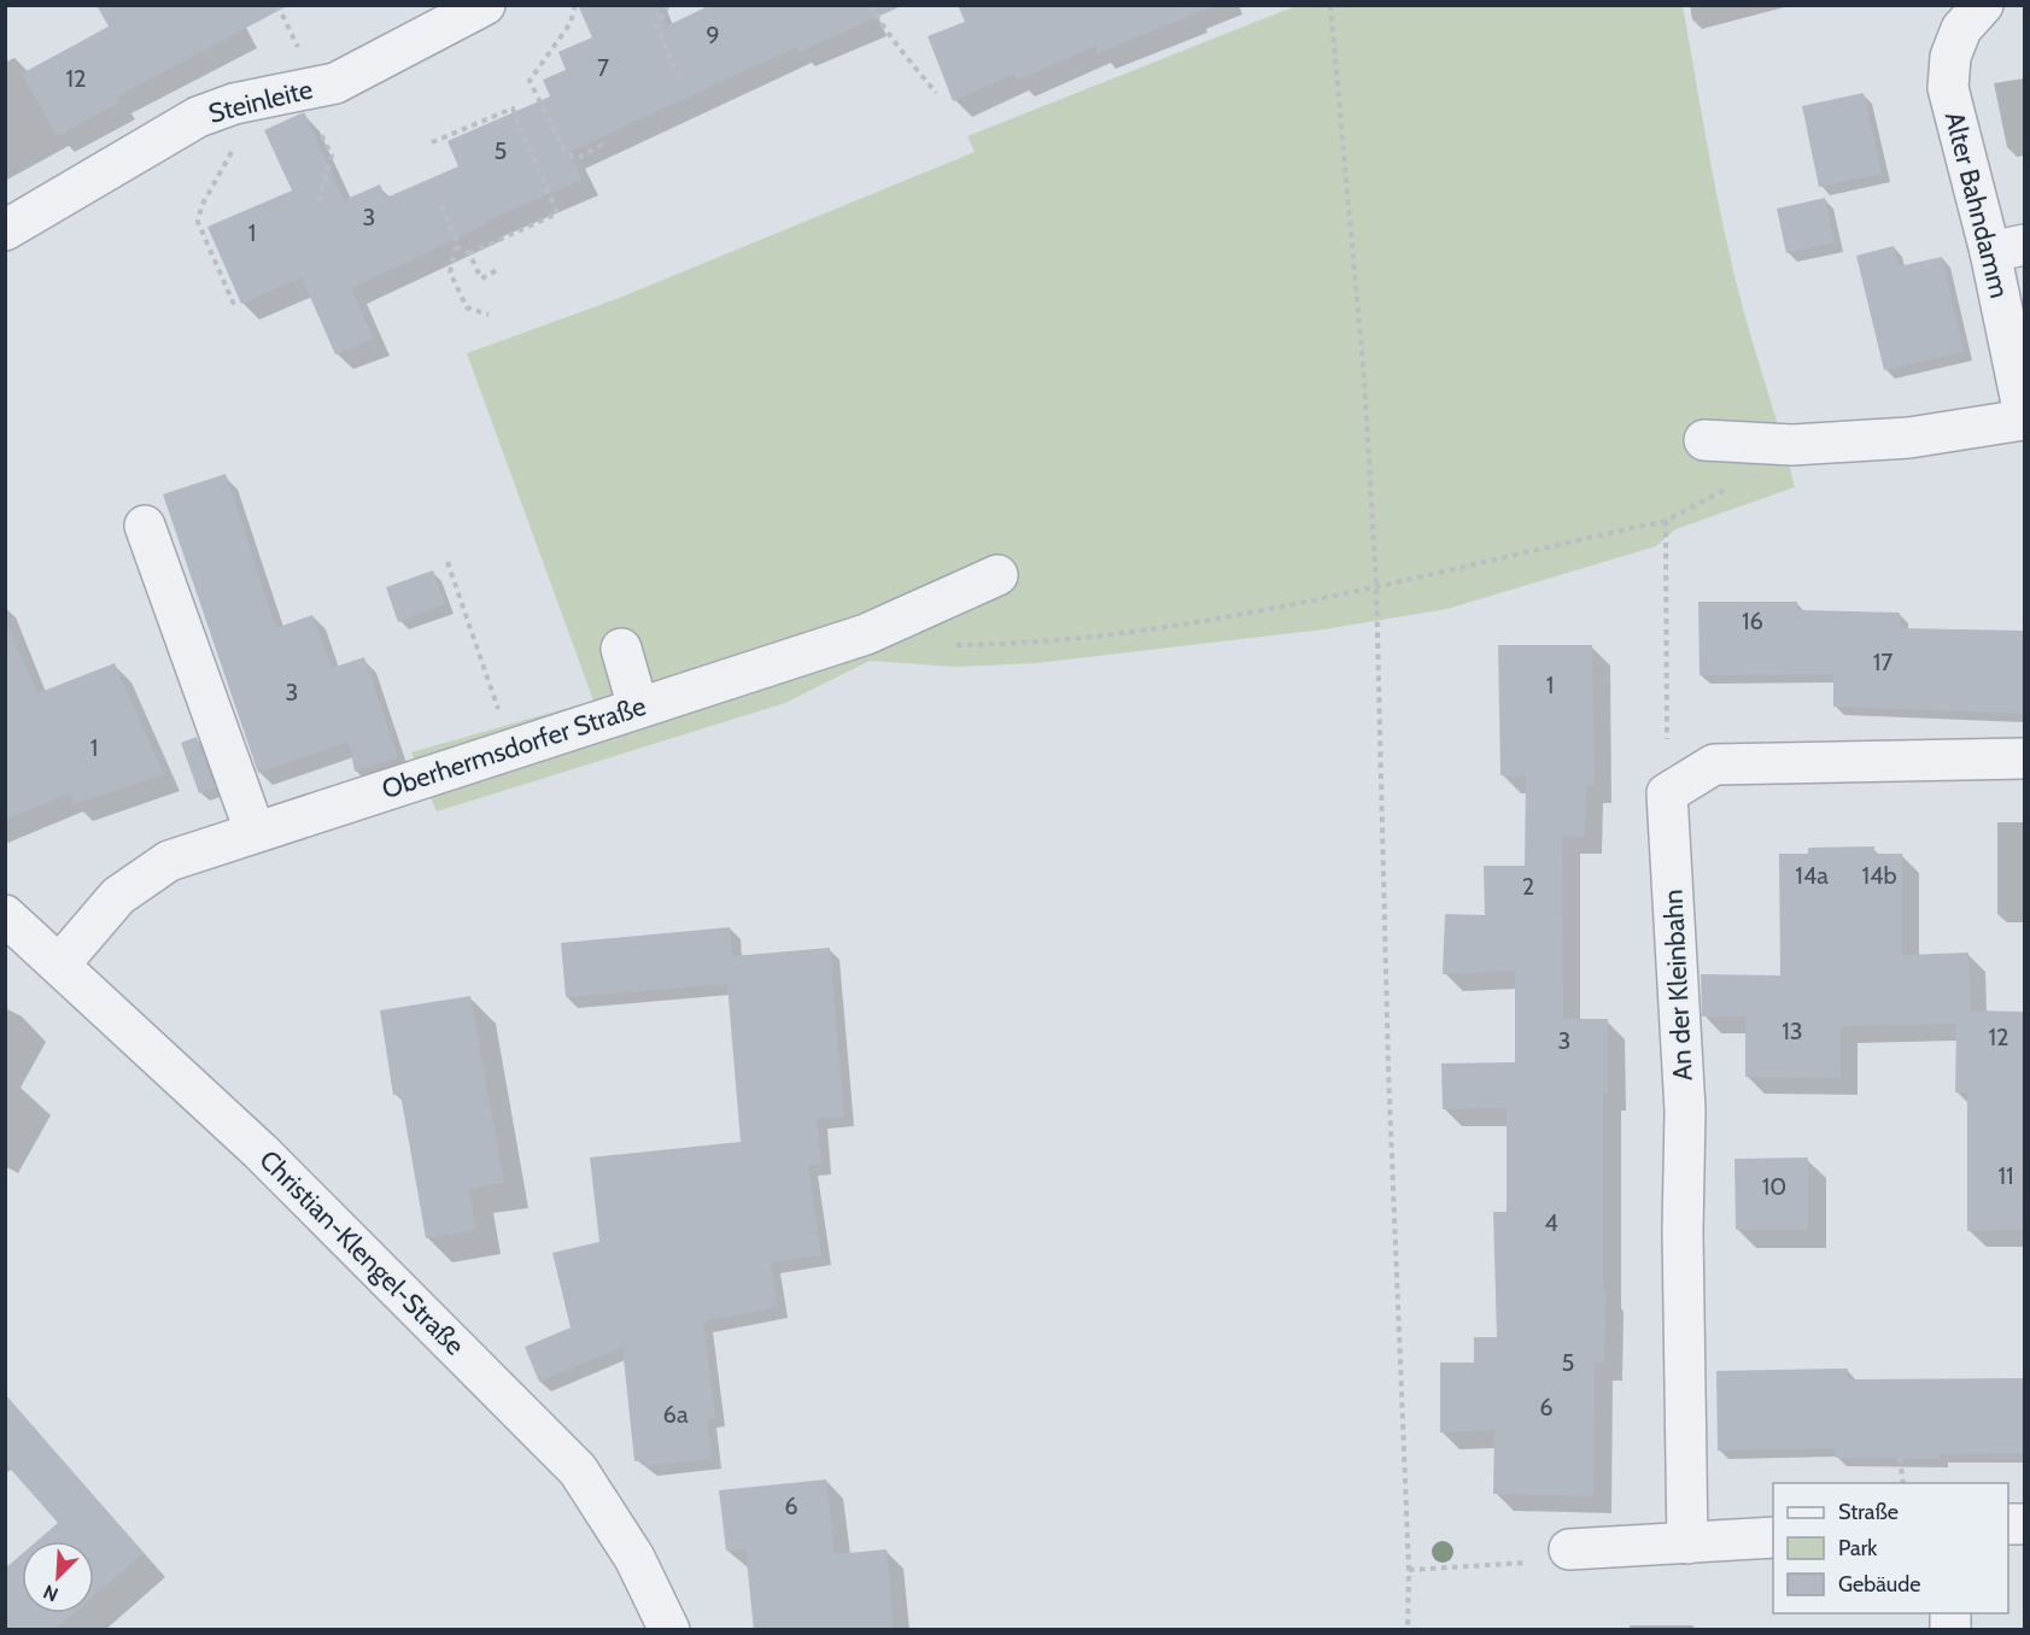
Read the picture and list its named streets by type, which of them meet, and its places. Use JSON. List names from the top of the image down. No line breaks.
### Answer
{"streets":{"street":["Steinleite","Alter Bahndamm","Oberhermsdorfer Straße","An der Kleinbahn","Christian-Klengel-Straße"]},"crossings":[["Oberhermsdorfer Straße","Christian-Klengel-Straße"]],"house_numbers":["9","7","12","5","3","1","16","17","1","3","1","14a","14b","2","13","12","3","11","10","4","5","6","6a","6"],"legend":["Straße","Park","Gebäude"],"north":"bottom left"}
